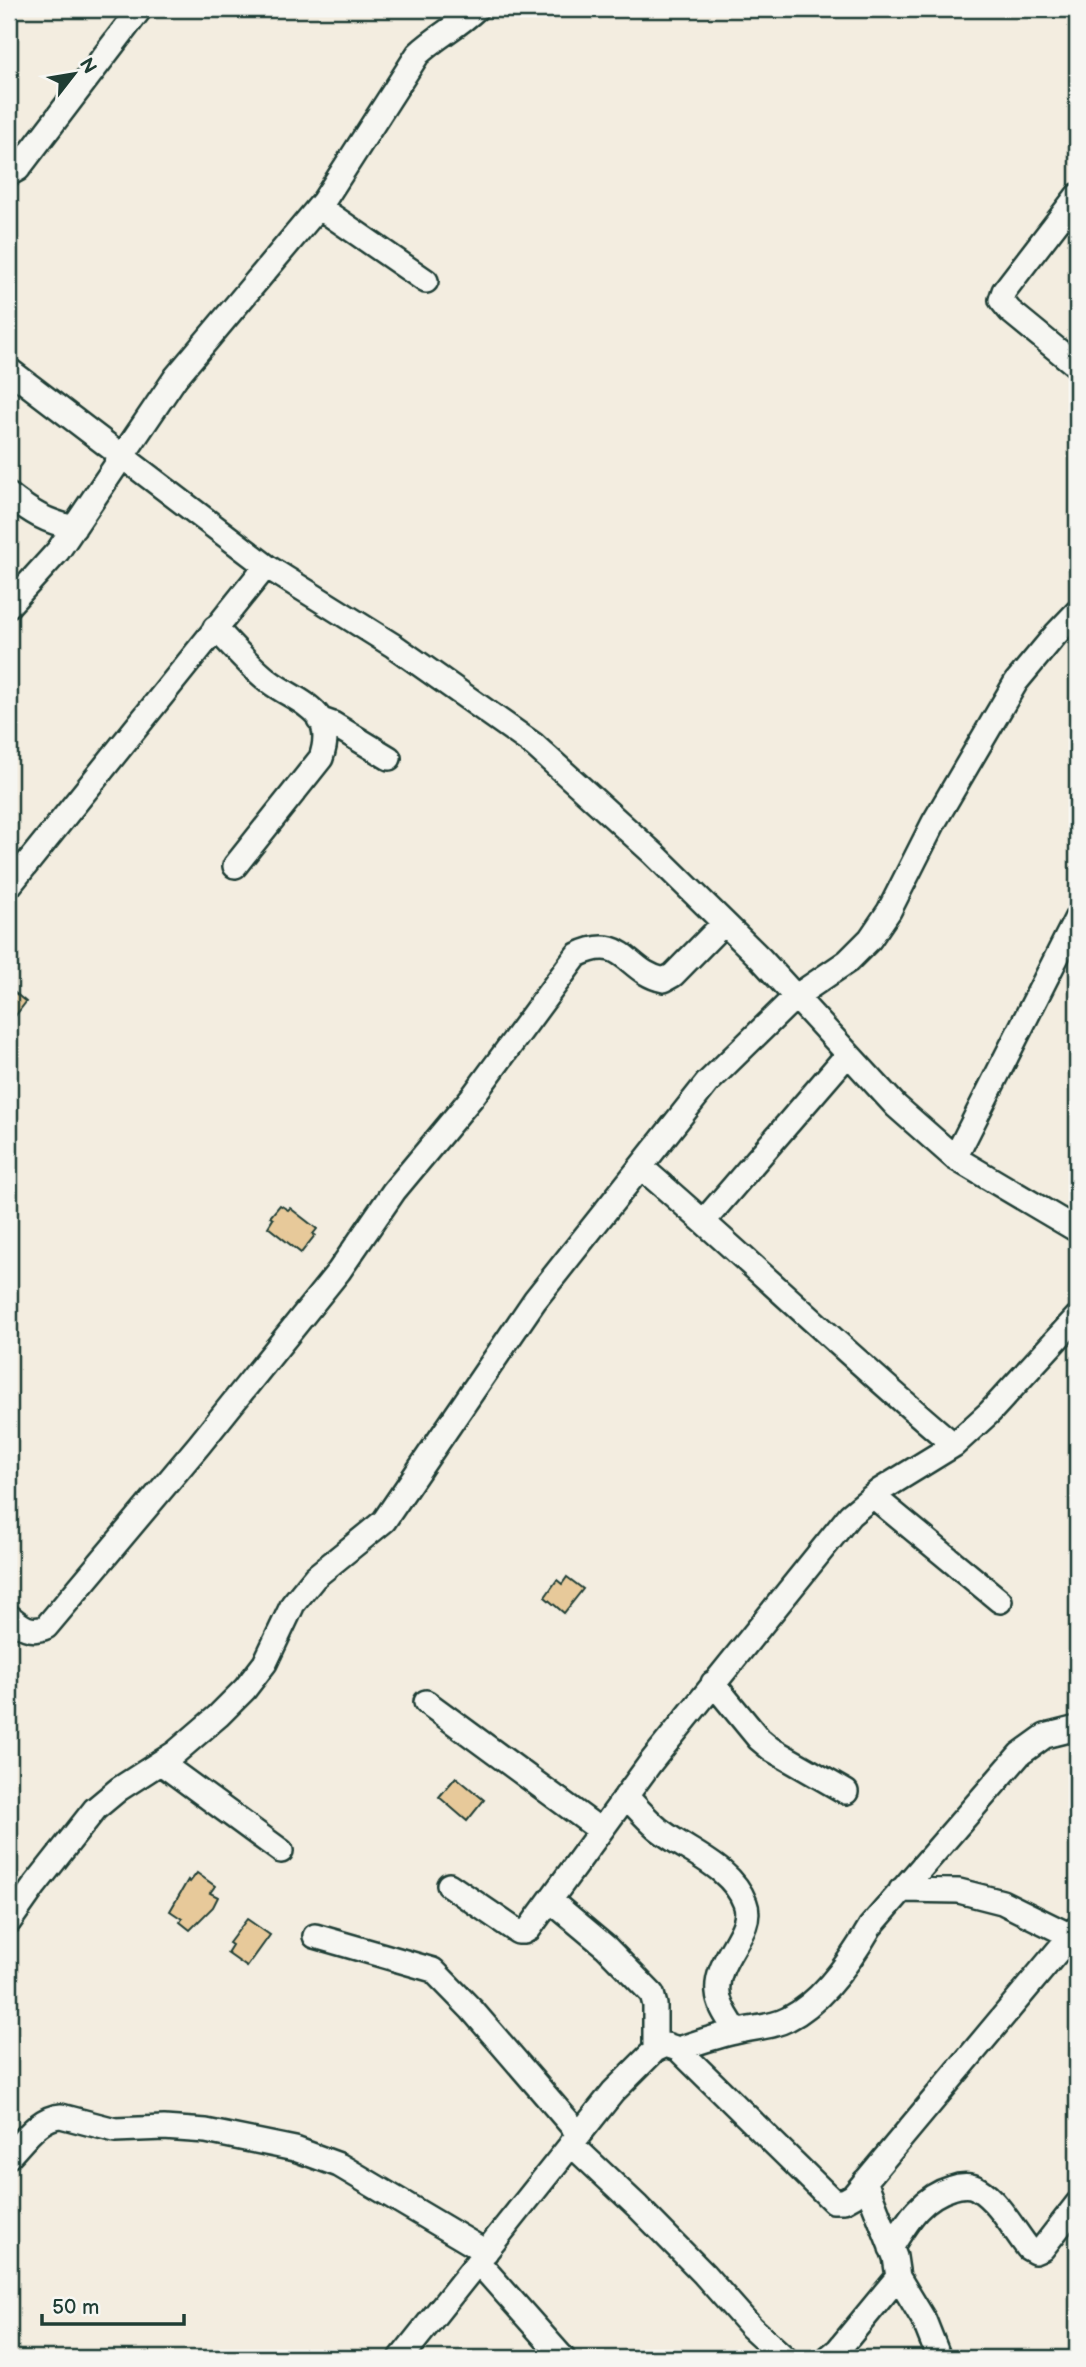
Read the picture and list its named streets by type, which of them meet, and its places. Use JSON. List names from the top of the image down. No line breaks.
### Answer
{"scale_bar":"50 m","north":"top right"}
